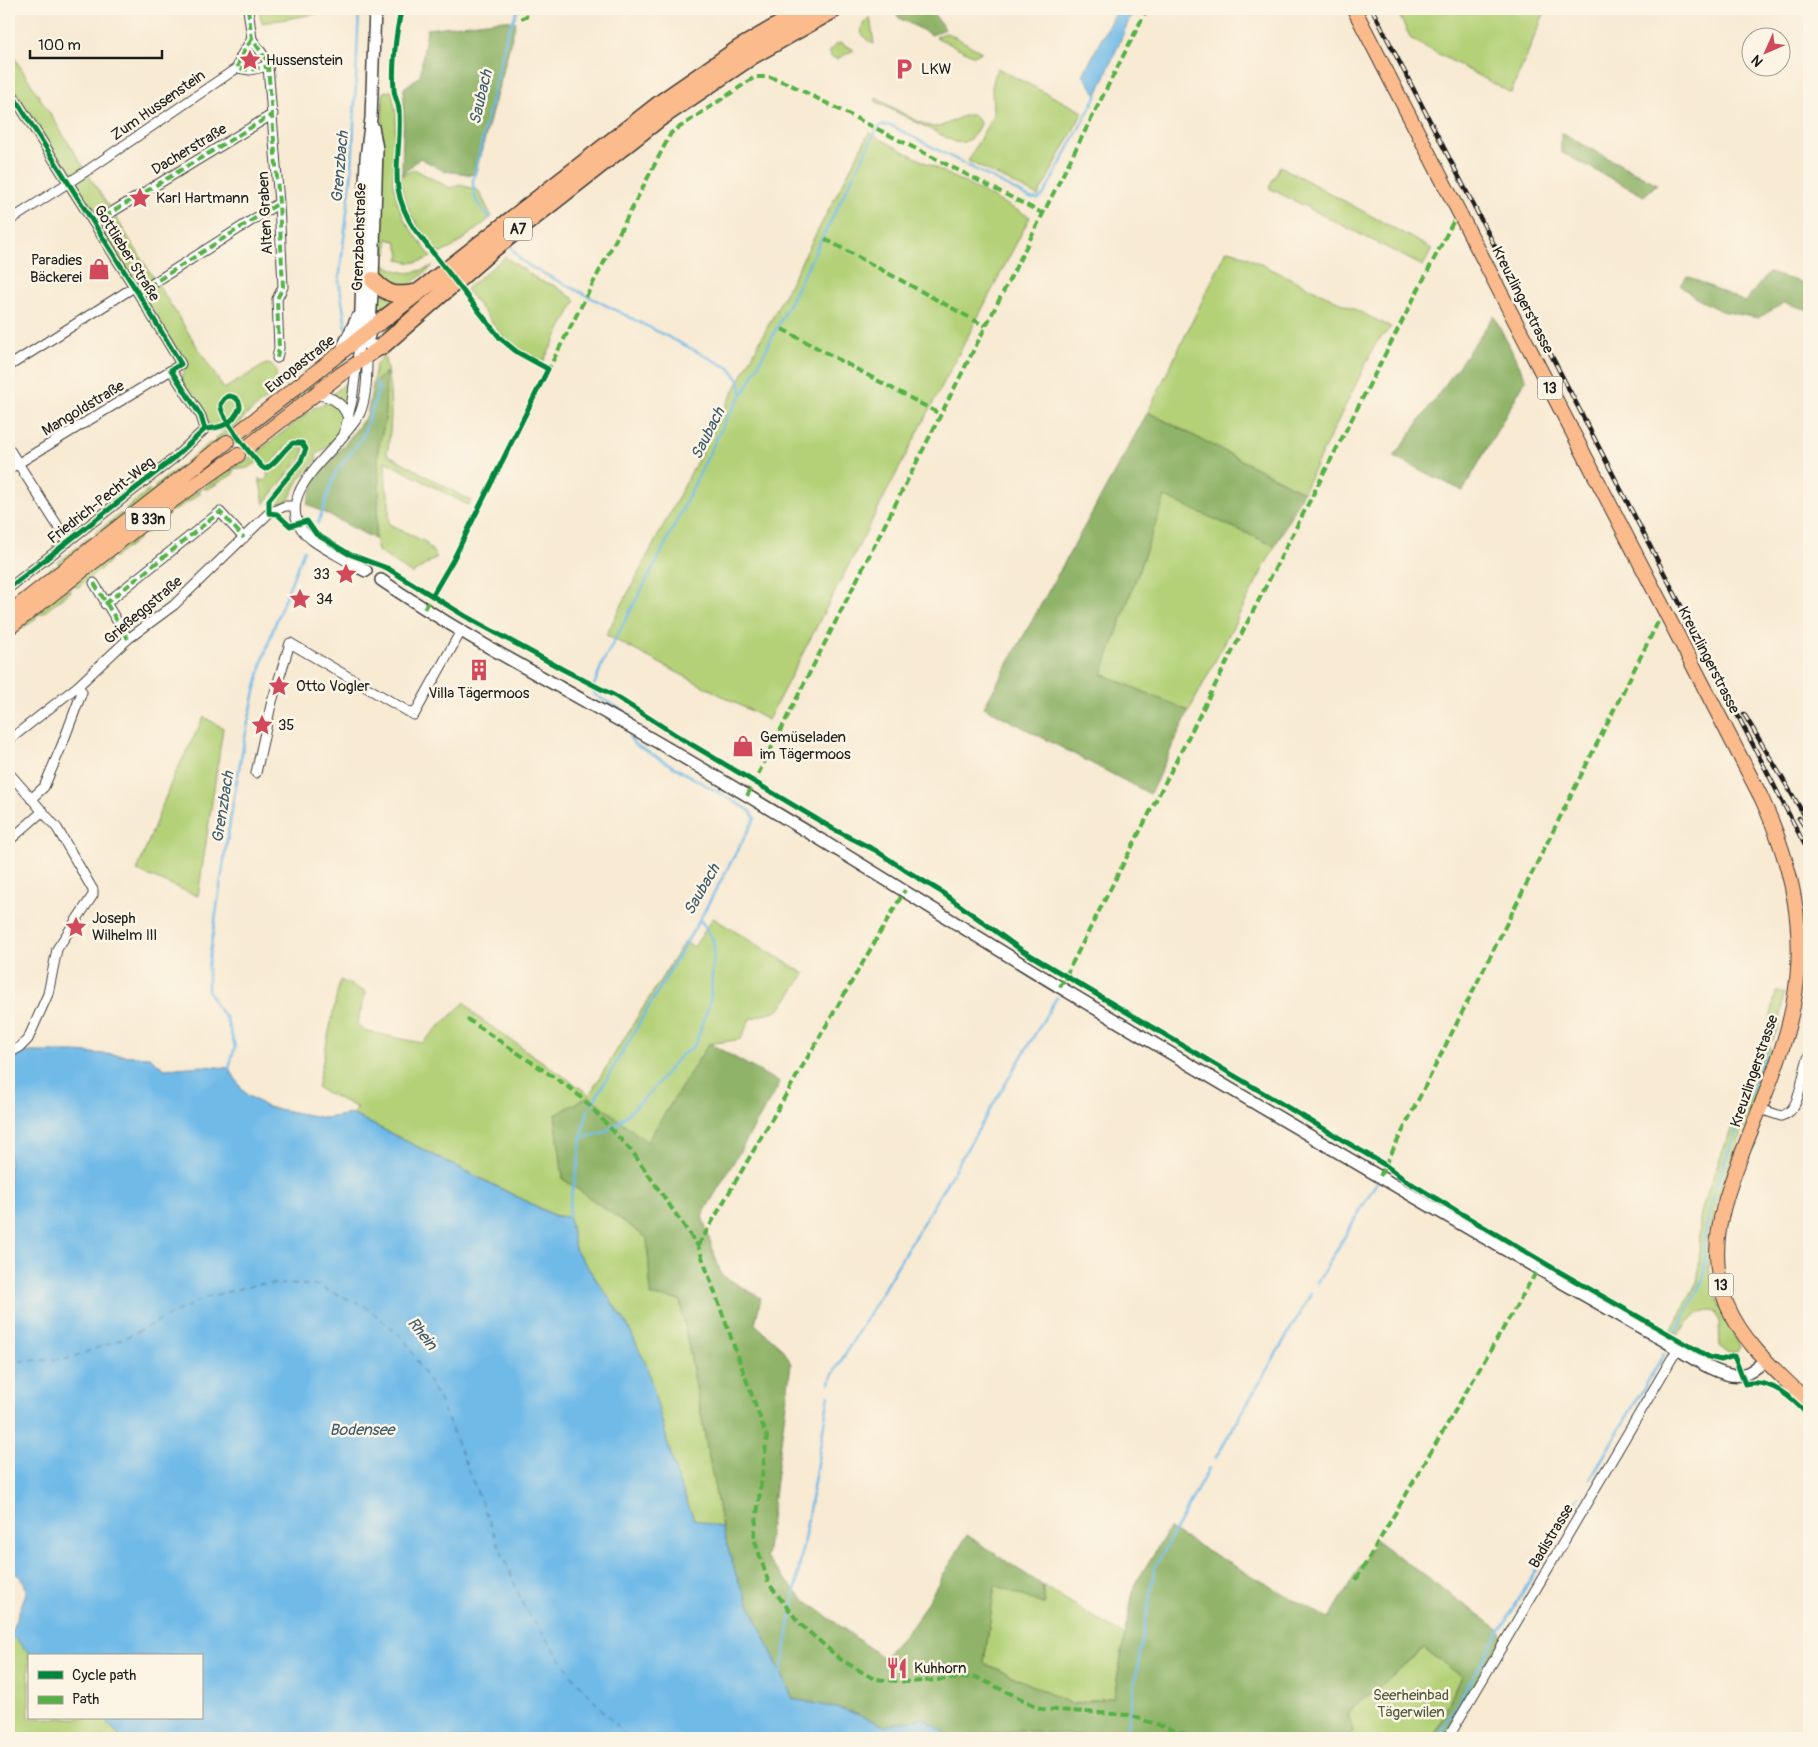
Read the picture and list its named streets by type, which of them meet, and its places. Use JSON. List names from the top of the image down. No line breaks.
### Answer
{"streets":{"highway":["A7"],"main road":["Kreuzlingerstrasse","Europastraße","13","B 33n"],"street":["Zum Hussenstein","Dacherstraße","Alten Graben","Grenzbachstraße","Gottlieber Straße","Mangoldstraße","Friedrich-Pecht-Weg","Grießeggstraße","Badistrasse"]},"crossings":[["Zum Hussenstein","Alten Graben"],["Zum Hussenstein","Gottlieber Straße"],["Dacherstraße","Alten Graben"],["Dacherstraße","Gottlieber Straße"],["A7","Grenzbachstraße"],["A7","Europastraße"],["Grenzbachstraße","Europastraße"],["Gottlieber Straße","Mangoldstraße"],["Gottlieber Straße","Friedrich-Pecht-Weg"],["Kreuzlingerstrasse","13"],["Mangoldstraße","Friedrich-Pecht-Weg"]],"water":["Saubach","Grenzbach","Rhein","Bodensee"],"parks":["Seerheinbad Tägerwilen"],"places":{"place":["Hussenstein","Karl Hartmann","33","34","Otto Vogler","35","Joseph Wilhelm Ill"],"parking":["LKW"],"shop":["Paradies Bäckerei","Gemüseladen im Tägermoos"],"building":["Villa Tägermoos"],"restaurant":["Kuhhorn"]},"legend":["Cycle path","Path"],"scale_bar":"100 m","north":"bottom left"}
